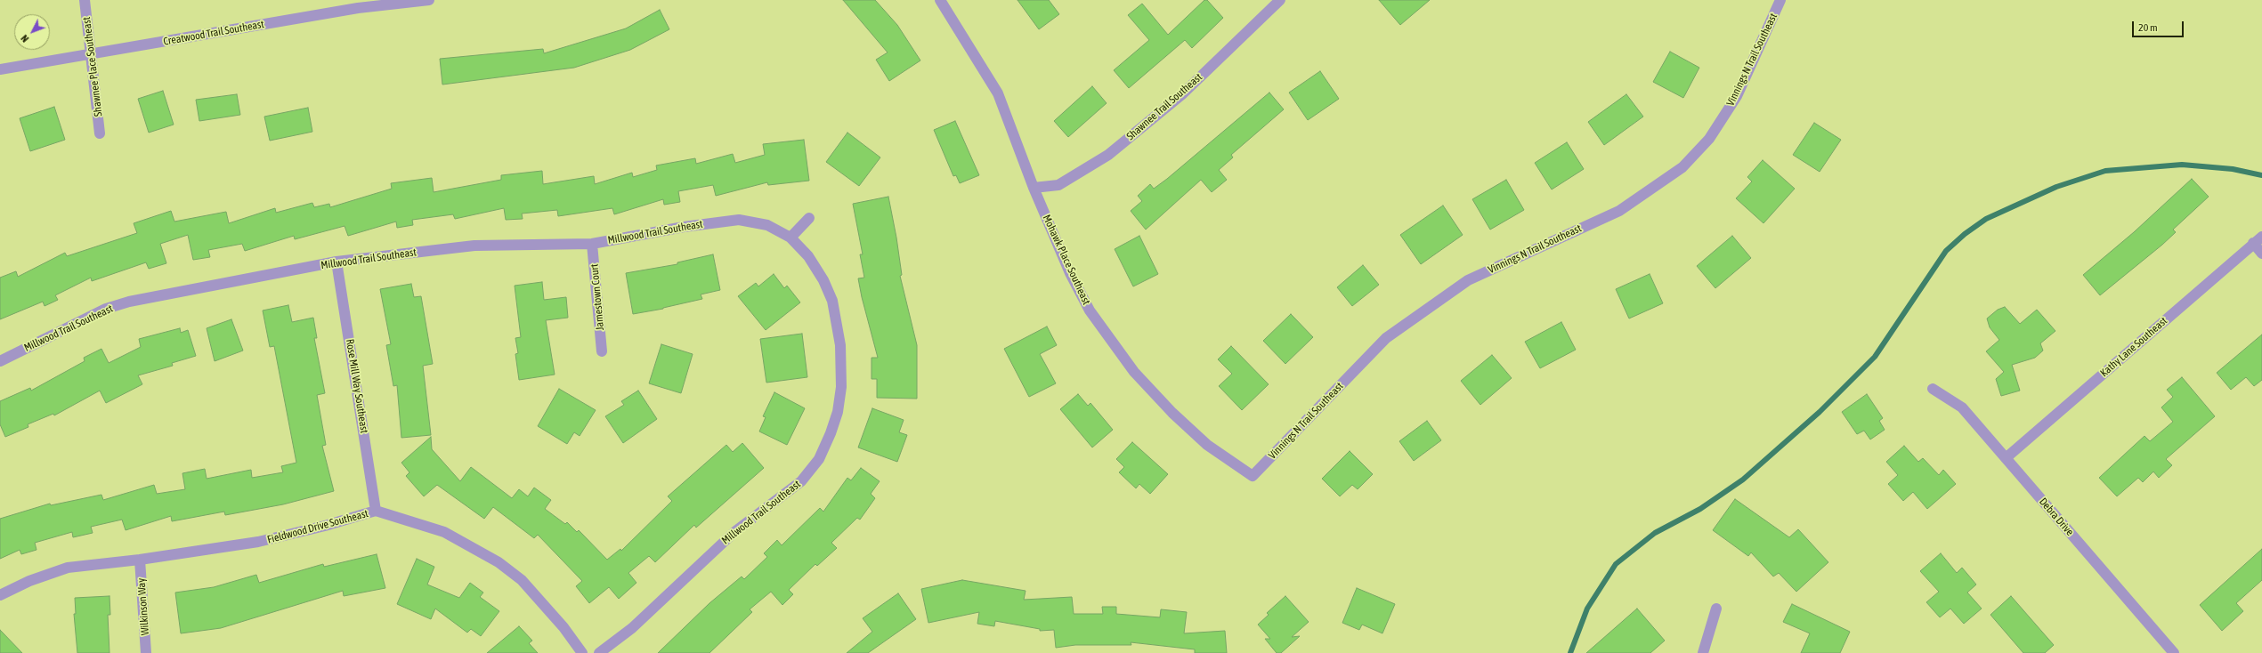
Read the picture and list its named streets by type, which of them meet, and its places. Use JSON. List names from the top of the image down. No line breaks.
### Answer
{"streets":{"street":["Creatwood Trail Southeast","Vinnings N Trail Southeast","Shawnee Place Southeast","Shawnee Trail Southeast","Millwood Trail Southeast","Mohawk Place Southeast","Jamestown Court","Kathy Lane Southeast","Rose Mill Way Southeast","Debra Drive","Fieldwood Drive Southeast","Wilkinson Way"]},"crossings":[["Creatwood Trail Southeast","Shawnee Place Southeast"],["Vinnings N Trail Southeast","Mohawk Place Southeast"],["Shawnee Trail Southeast","Mohawk Place Southeast"],["Millwood Trail Southeast","Jamestown Court"],["Millwood Trail Southeast","Rose Mill Way Southeast"],["Kathy Lane Southeast","Debra Drive"],["Rose Mill Way Southeast","Fieldwood Drive Southeast"],["Fieldwood Drive Southeast","Wilkinson Way"]],"scale_bar":"20 m","north":"bottom left"}
